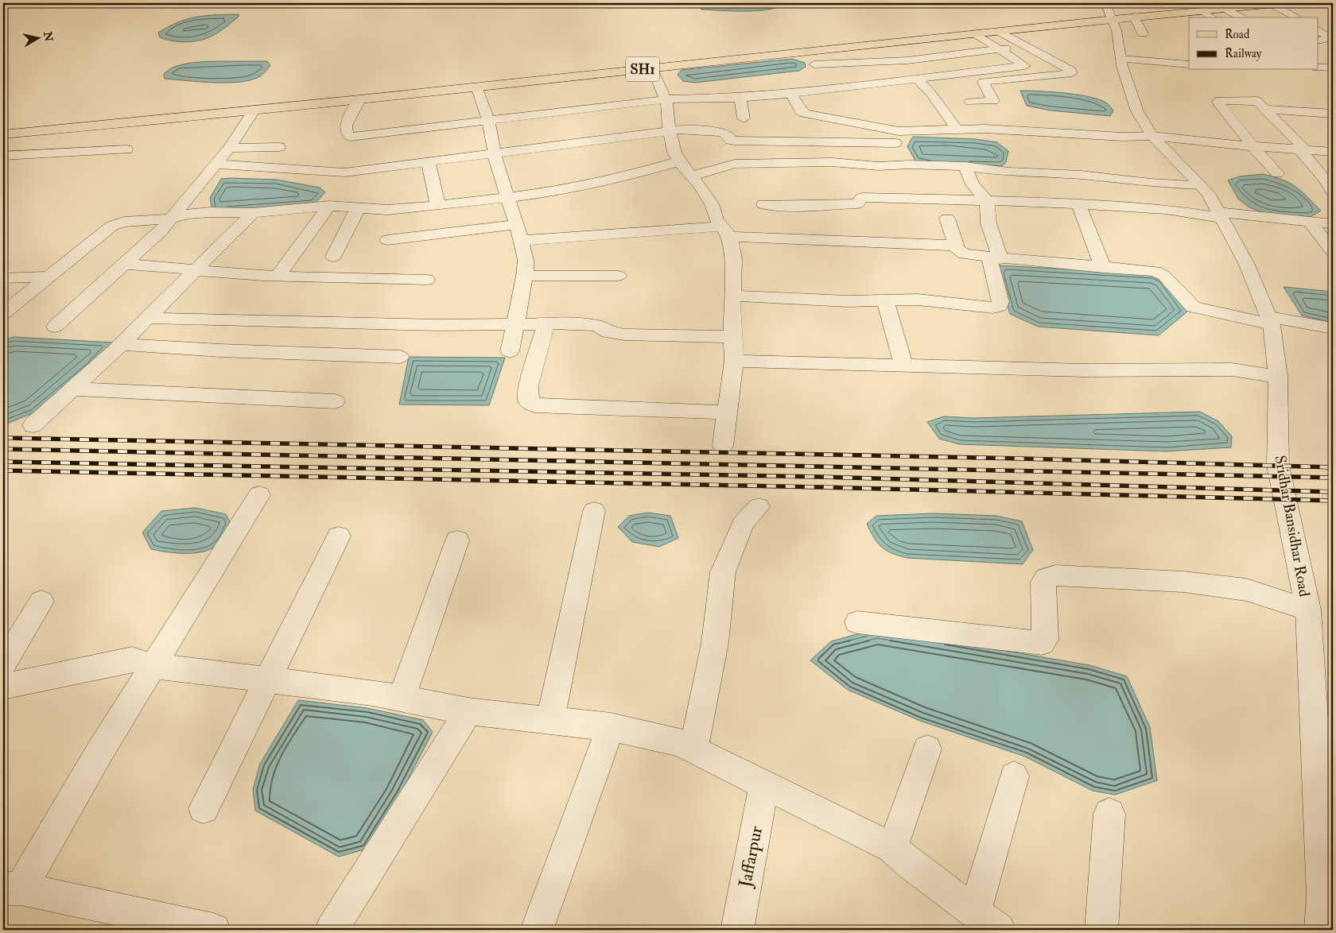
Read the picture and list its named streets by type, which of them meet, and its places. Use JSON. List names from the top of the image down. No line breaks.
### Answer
{"streets":{"main road":["SH1"],"street":["Sridhar Bansidhar Road","Jaffarpur"]},"crossings":[["SH1","Sridhar Bansidhar Road"]],"legend":["Road","Railway"],"north":"right"}
